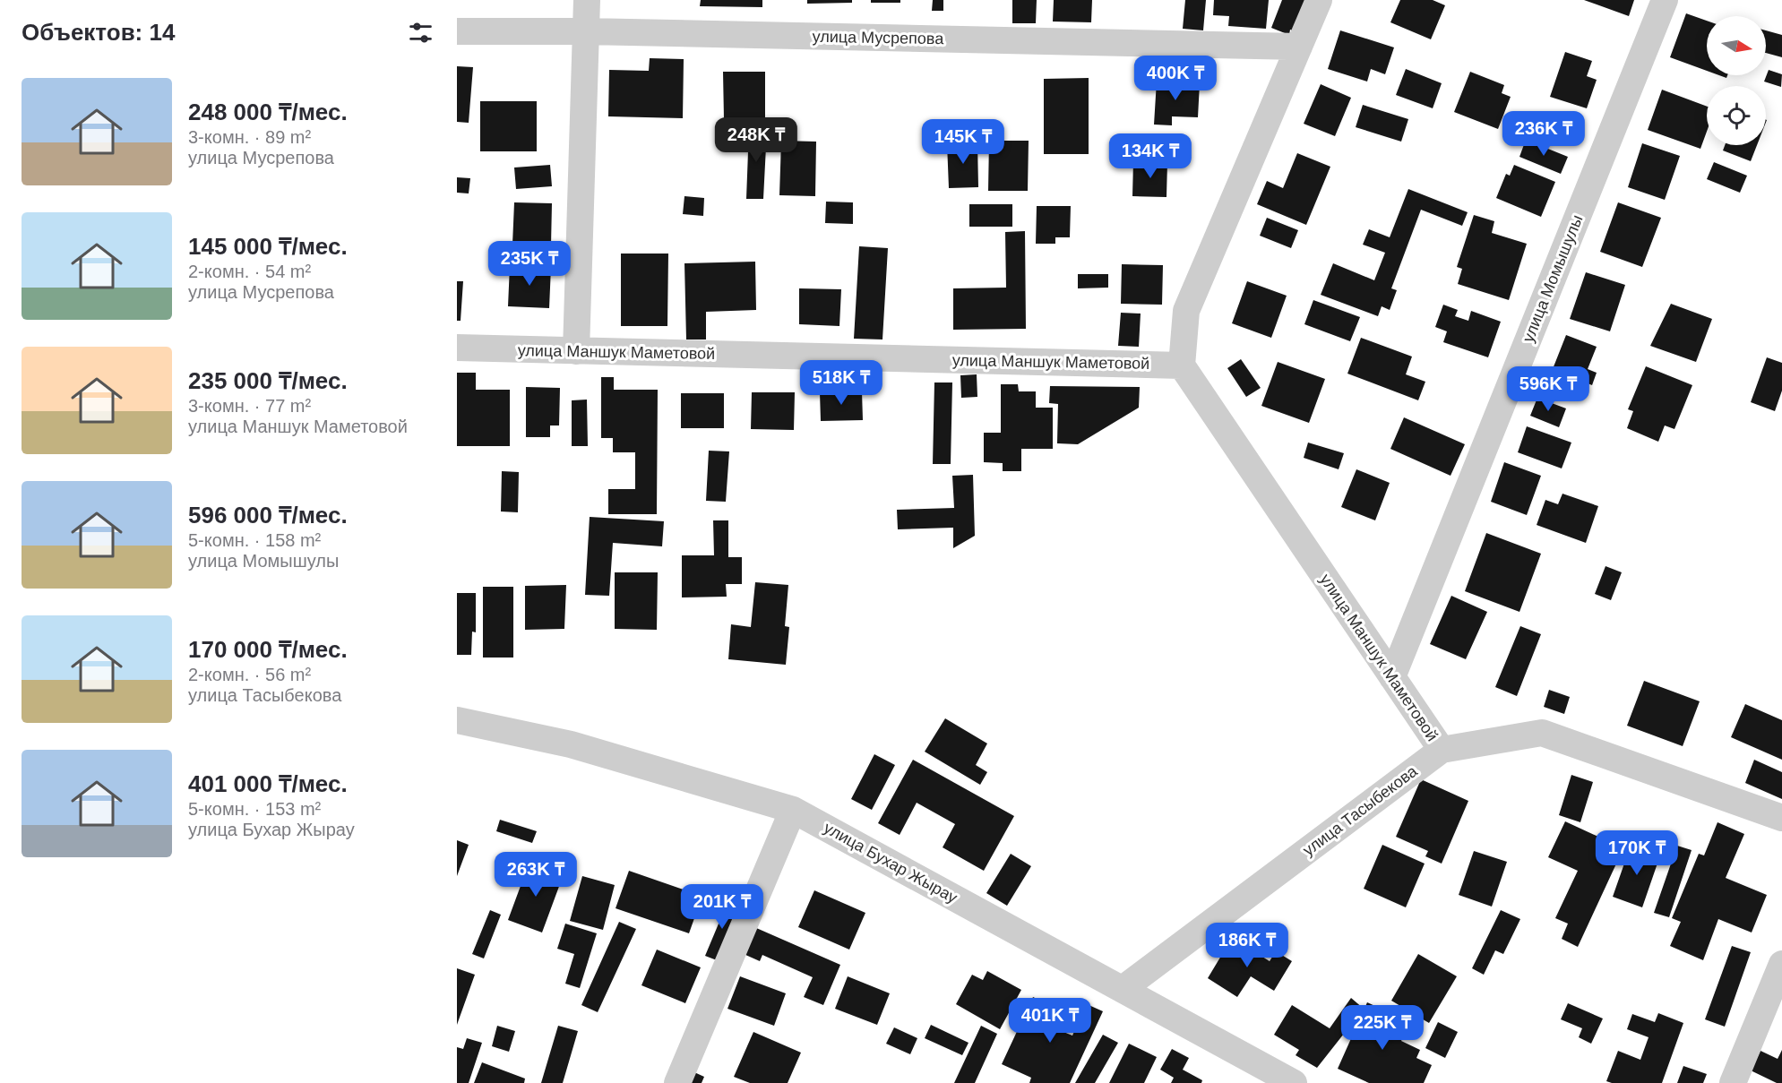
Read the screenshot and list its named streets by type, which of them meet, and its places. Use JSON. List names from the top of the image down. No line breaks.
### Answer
{"streets":{"street":["улица Мусрепова","улица Момышулы","улица Маншук Маметовой","улица Тасыбекова","улица Бухар Жырау"]},"crossings":[["улица Момышулы","улица Маншук Маметовой"],["улица Маншук Маметовой","улица Тасыбекова"],["улица Тасыбекова","улица Бухар Жырау"]],"north":"right","page":{"heading":"Объектов: 14","price":["400K ₸","236K ₸","248K ₸","145K ₸","134K ₸","235K ₸","518K ₸","596K ₸","170K ₸","263K ₸","201K ₸","186K ₸","401K ₸","225K ₸"],"list":[{"name":"248 000 ₸/мес.","note":"3-комн. · 89 m² · улица Мусрепова"},{"name":"145 000 ₸/мес.","note":"2-комн. · 54 m² · улица Мусрепова"},{"name":"235 000 ₸/мес.","note":"3-комн. · 77 m² · улица Маншук Маметовой"},{"name":"596 000 ₸/мес.","note":"5-комн. · 158 m² · улица Момышулы"},{"name":"170 000 ₸/мес.","note":"2-комн. · 56 m² · улица Тасыбекова"},{"name":"401 000 ₸/мес.","note":"5-комн. · 153 m² · улица Бухар Жырау"}]}}
